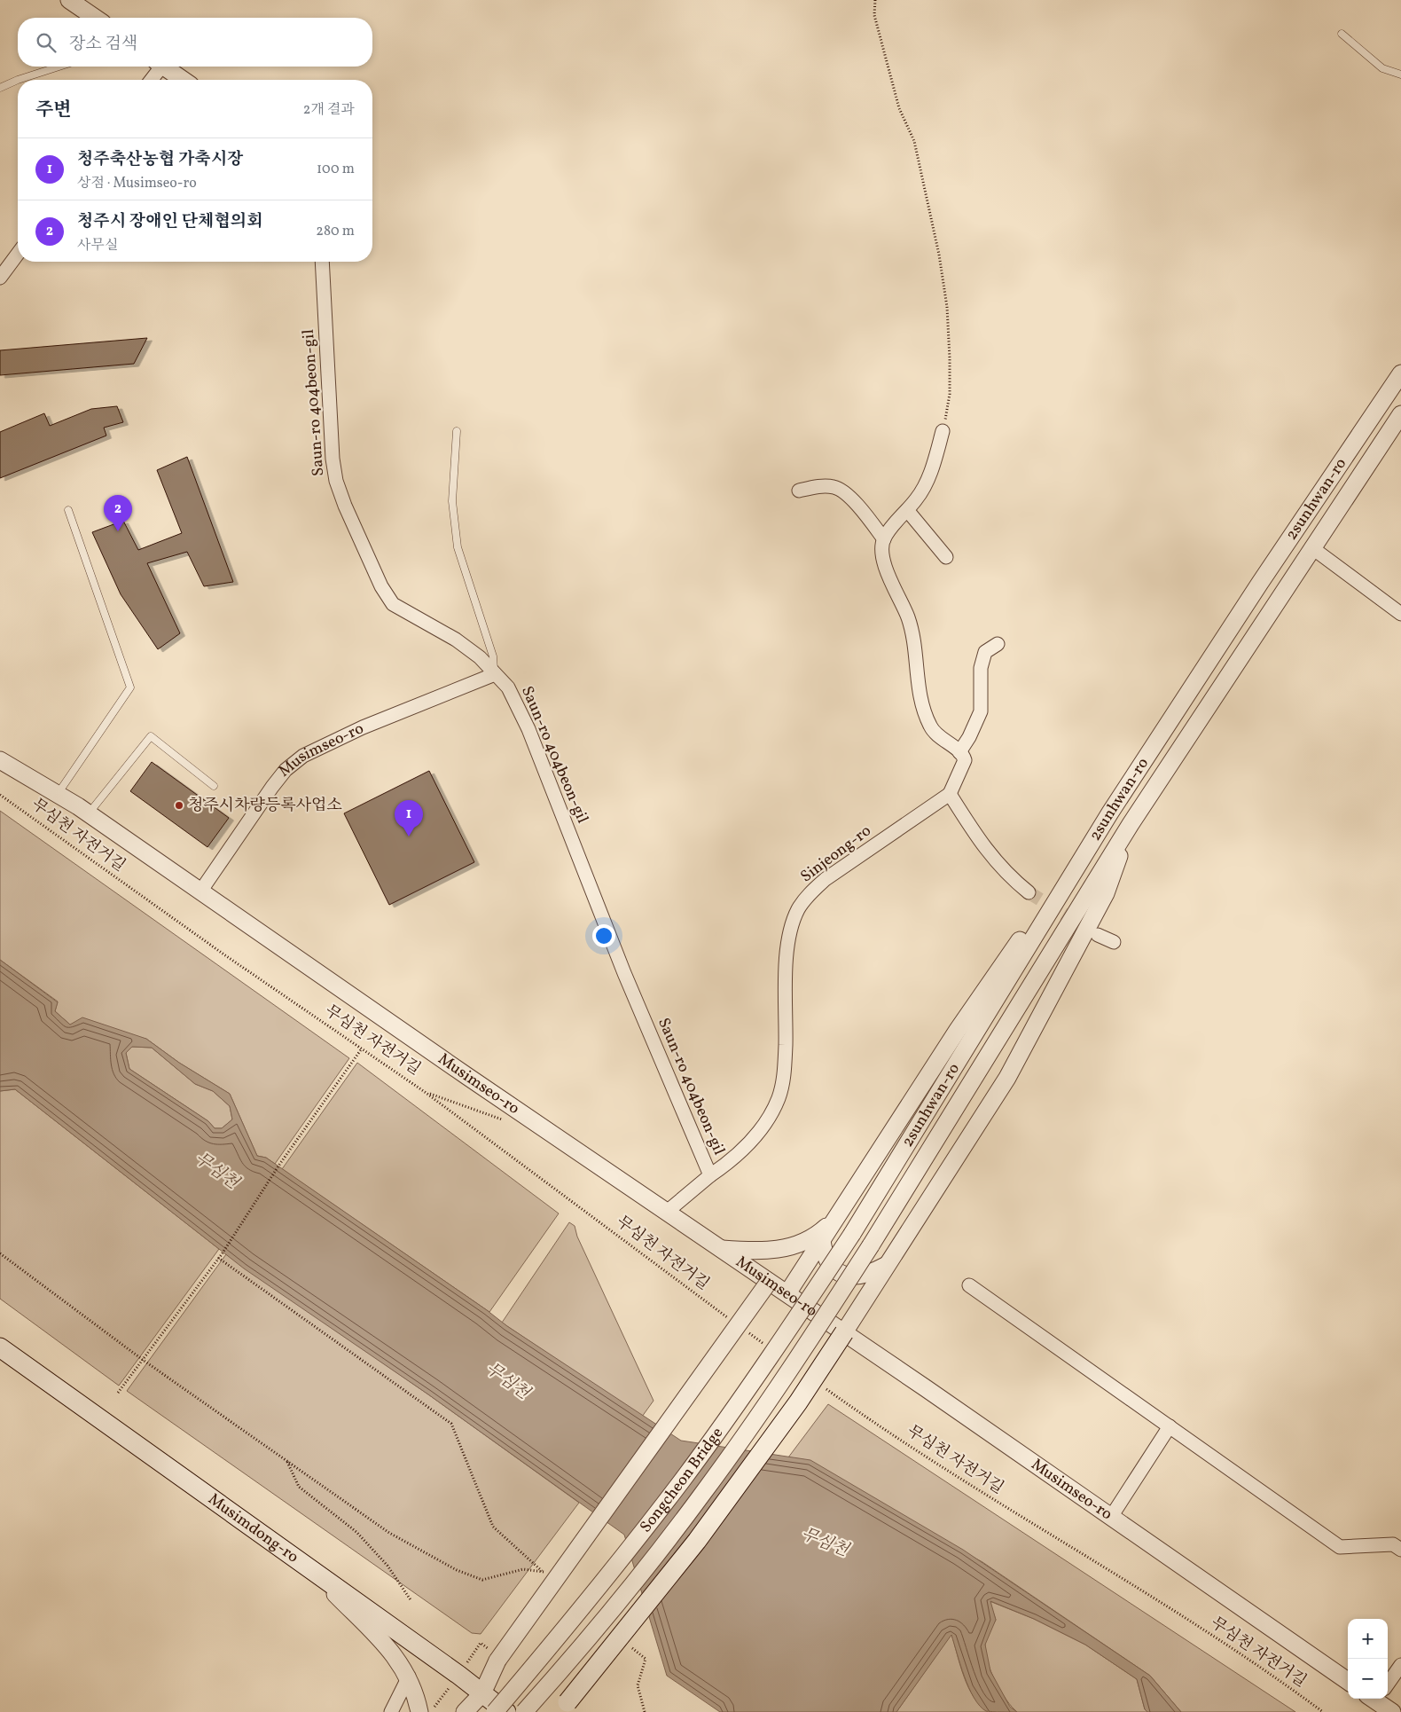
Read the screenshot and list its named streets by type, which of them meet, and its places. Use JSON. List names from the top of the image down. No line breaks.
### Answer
{"streets":{"main road":["Musimdong-ro"],"street":["Saun-ro 404beon-gil","2sunhwan-ro","Musimseo-ro","Sinjeong-ro","Songcheon Bridge"],"path":["무심천 자전거길"]},"crossings":[["Saun-ro 404beon-gil","Musimseo-ro"],["Saun-ro 404beon-gil","Sinjeong-ro"],["2sunhwan-ro","Songcheon Bridge"]],"water":["무심천"],"places":["청주시차량등록사업소"],"page":{"search":"장소 검색","heading":["주변","2개 결과"],"list":[{"mark":"1","name":"청주축산농협 가축시장","note":"상점 · Musimseo-ro","value":"100 m"},{"mark":"2","name":"청주시 장애인 단체협의회","note":"사무실","value":"280 m"}],"pins":["2","1"],"map_buttons":["+","−"]}}
